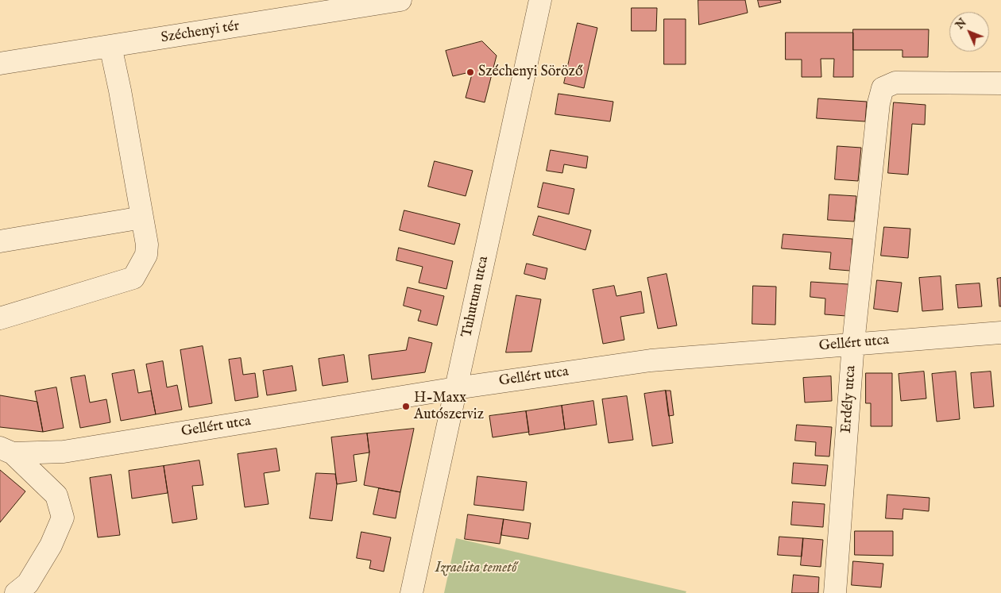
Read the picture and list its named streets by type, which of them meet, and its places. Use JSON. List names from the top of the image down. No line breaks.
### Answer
{"streets":{"street":["Széchenyi tér","Tuhutum utca","Gellért utca","Erdély utca"]},"crossings":[["Tuhutum utca","Gellért utca"],["Gellért utca","Erdély utca"]],"parks":["Izraelita temető"],"places":["Széchenyi Söröző","H-Maxx Autószerviz"],"north":"top left"}
